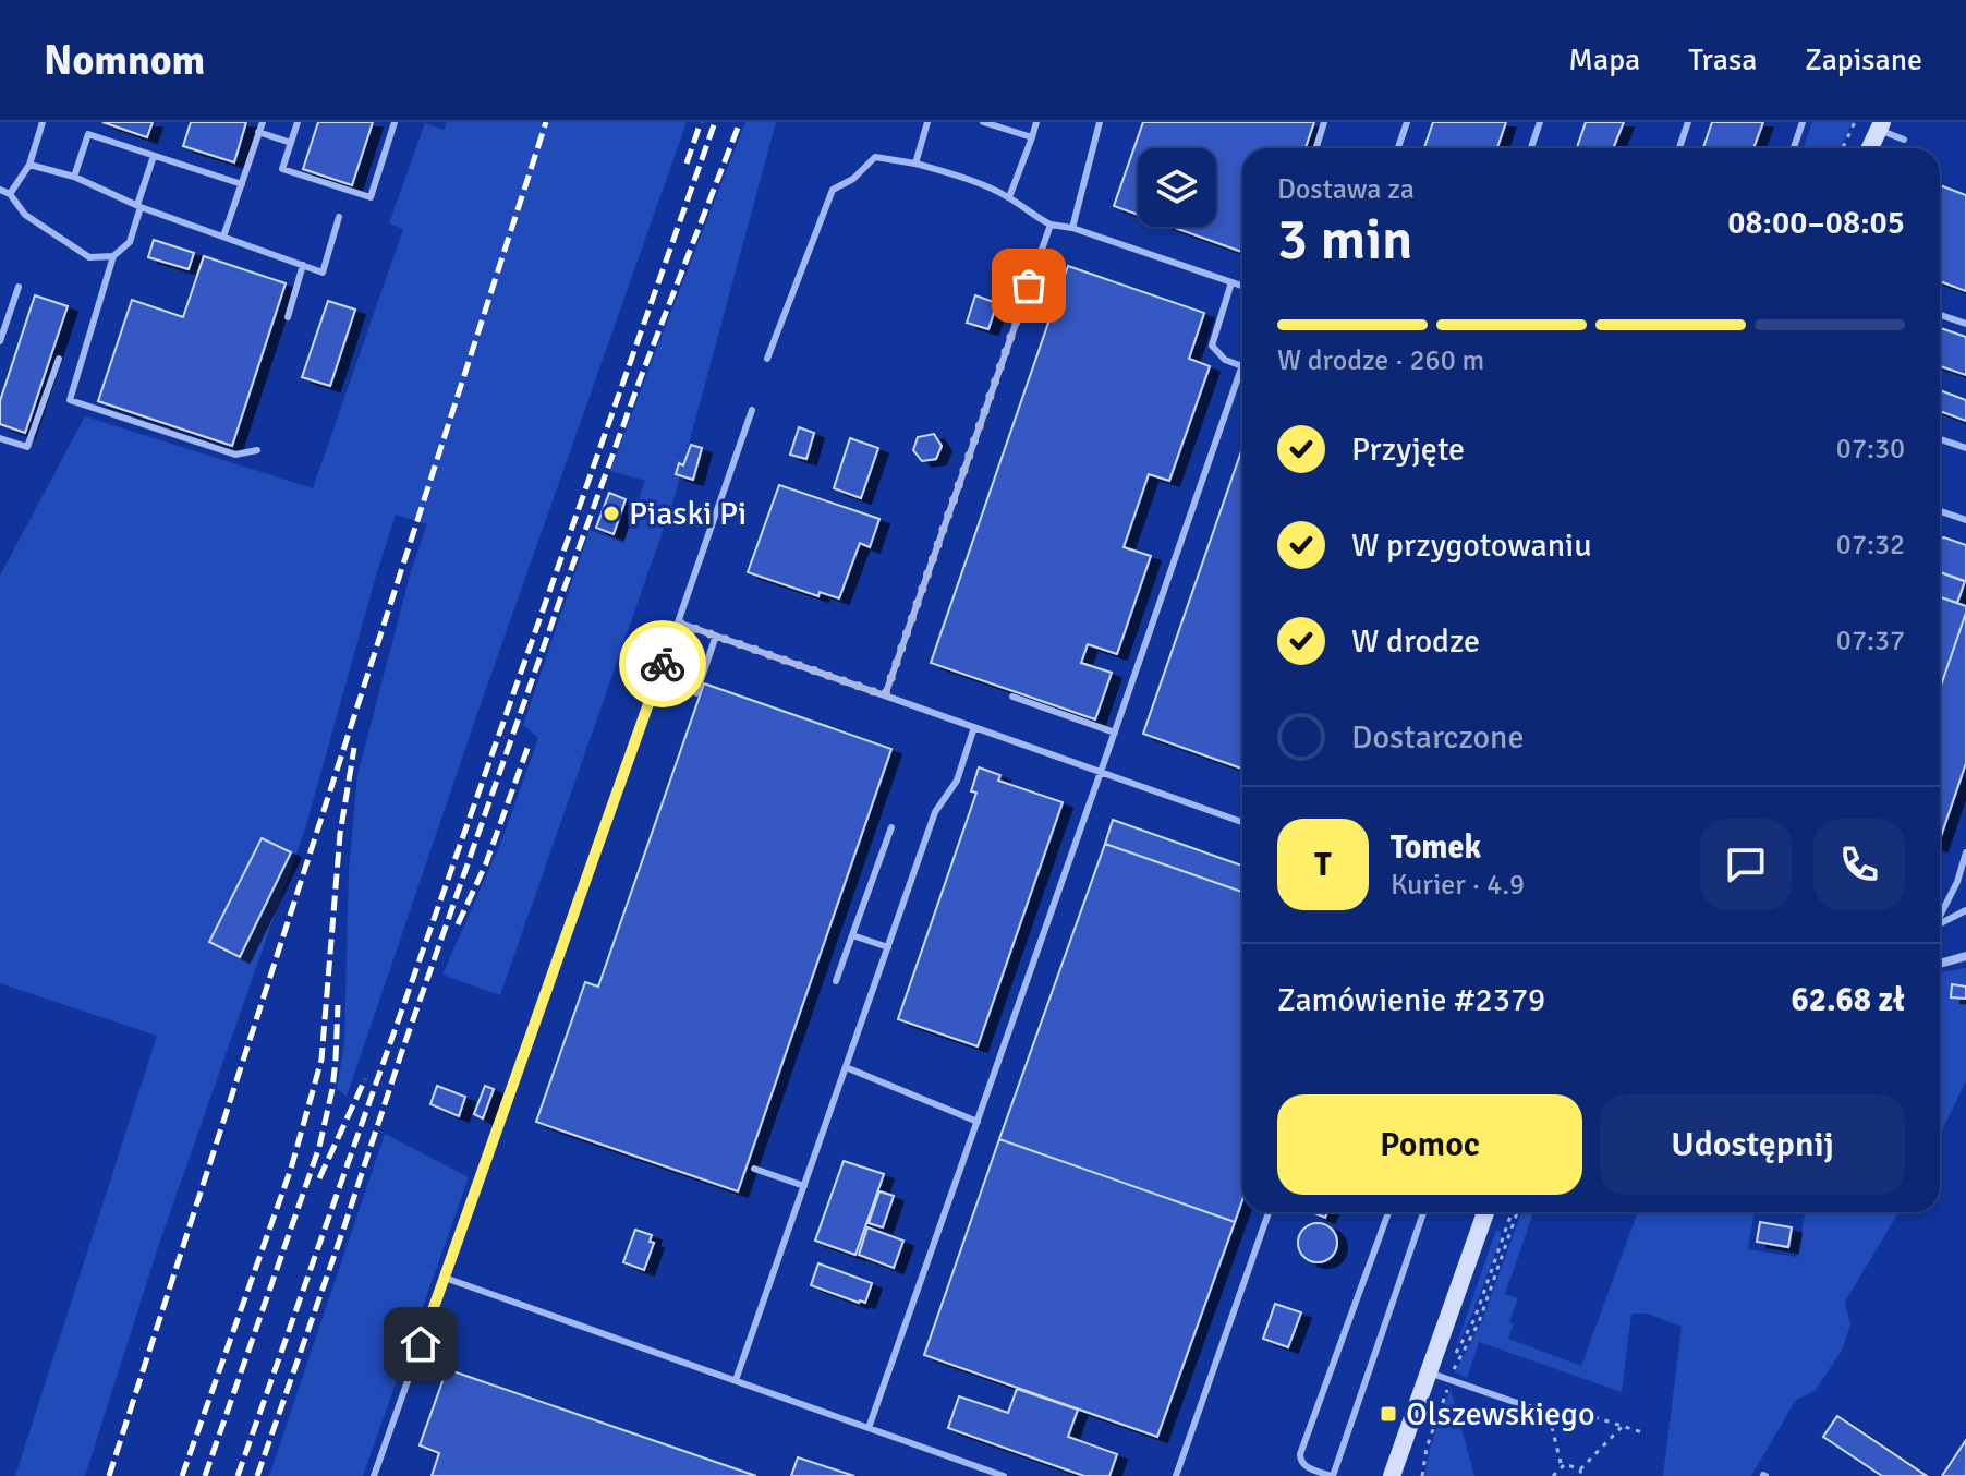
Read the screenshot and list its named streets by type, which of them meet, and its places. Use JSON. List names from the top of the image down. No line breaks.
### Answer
{"places":{"other":["Piaski Pi"],"transit":["Olszewskiego"]},"page":{"header":"Nomnom","nav":["Mapa","Trasa","Zapisane"],"heading":["3 min","Dostawa za","08:00–08:05"],"panel":["Tomek","Kurier · 4.9","Zamówienie #2379","62.68 zł"],"bar":"W drodze · 260 m","list":[["Przyjęte","07:30"],["W przygotowaniu","07:32"],["W drodze","07:37"],"Dostarczone"],"round":"T","buttons":["Pomoc","Udostępnij"]}}
